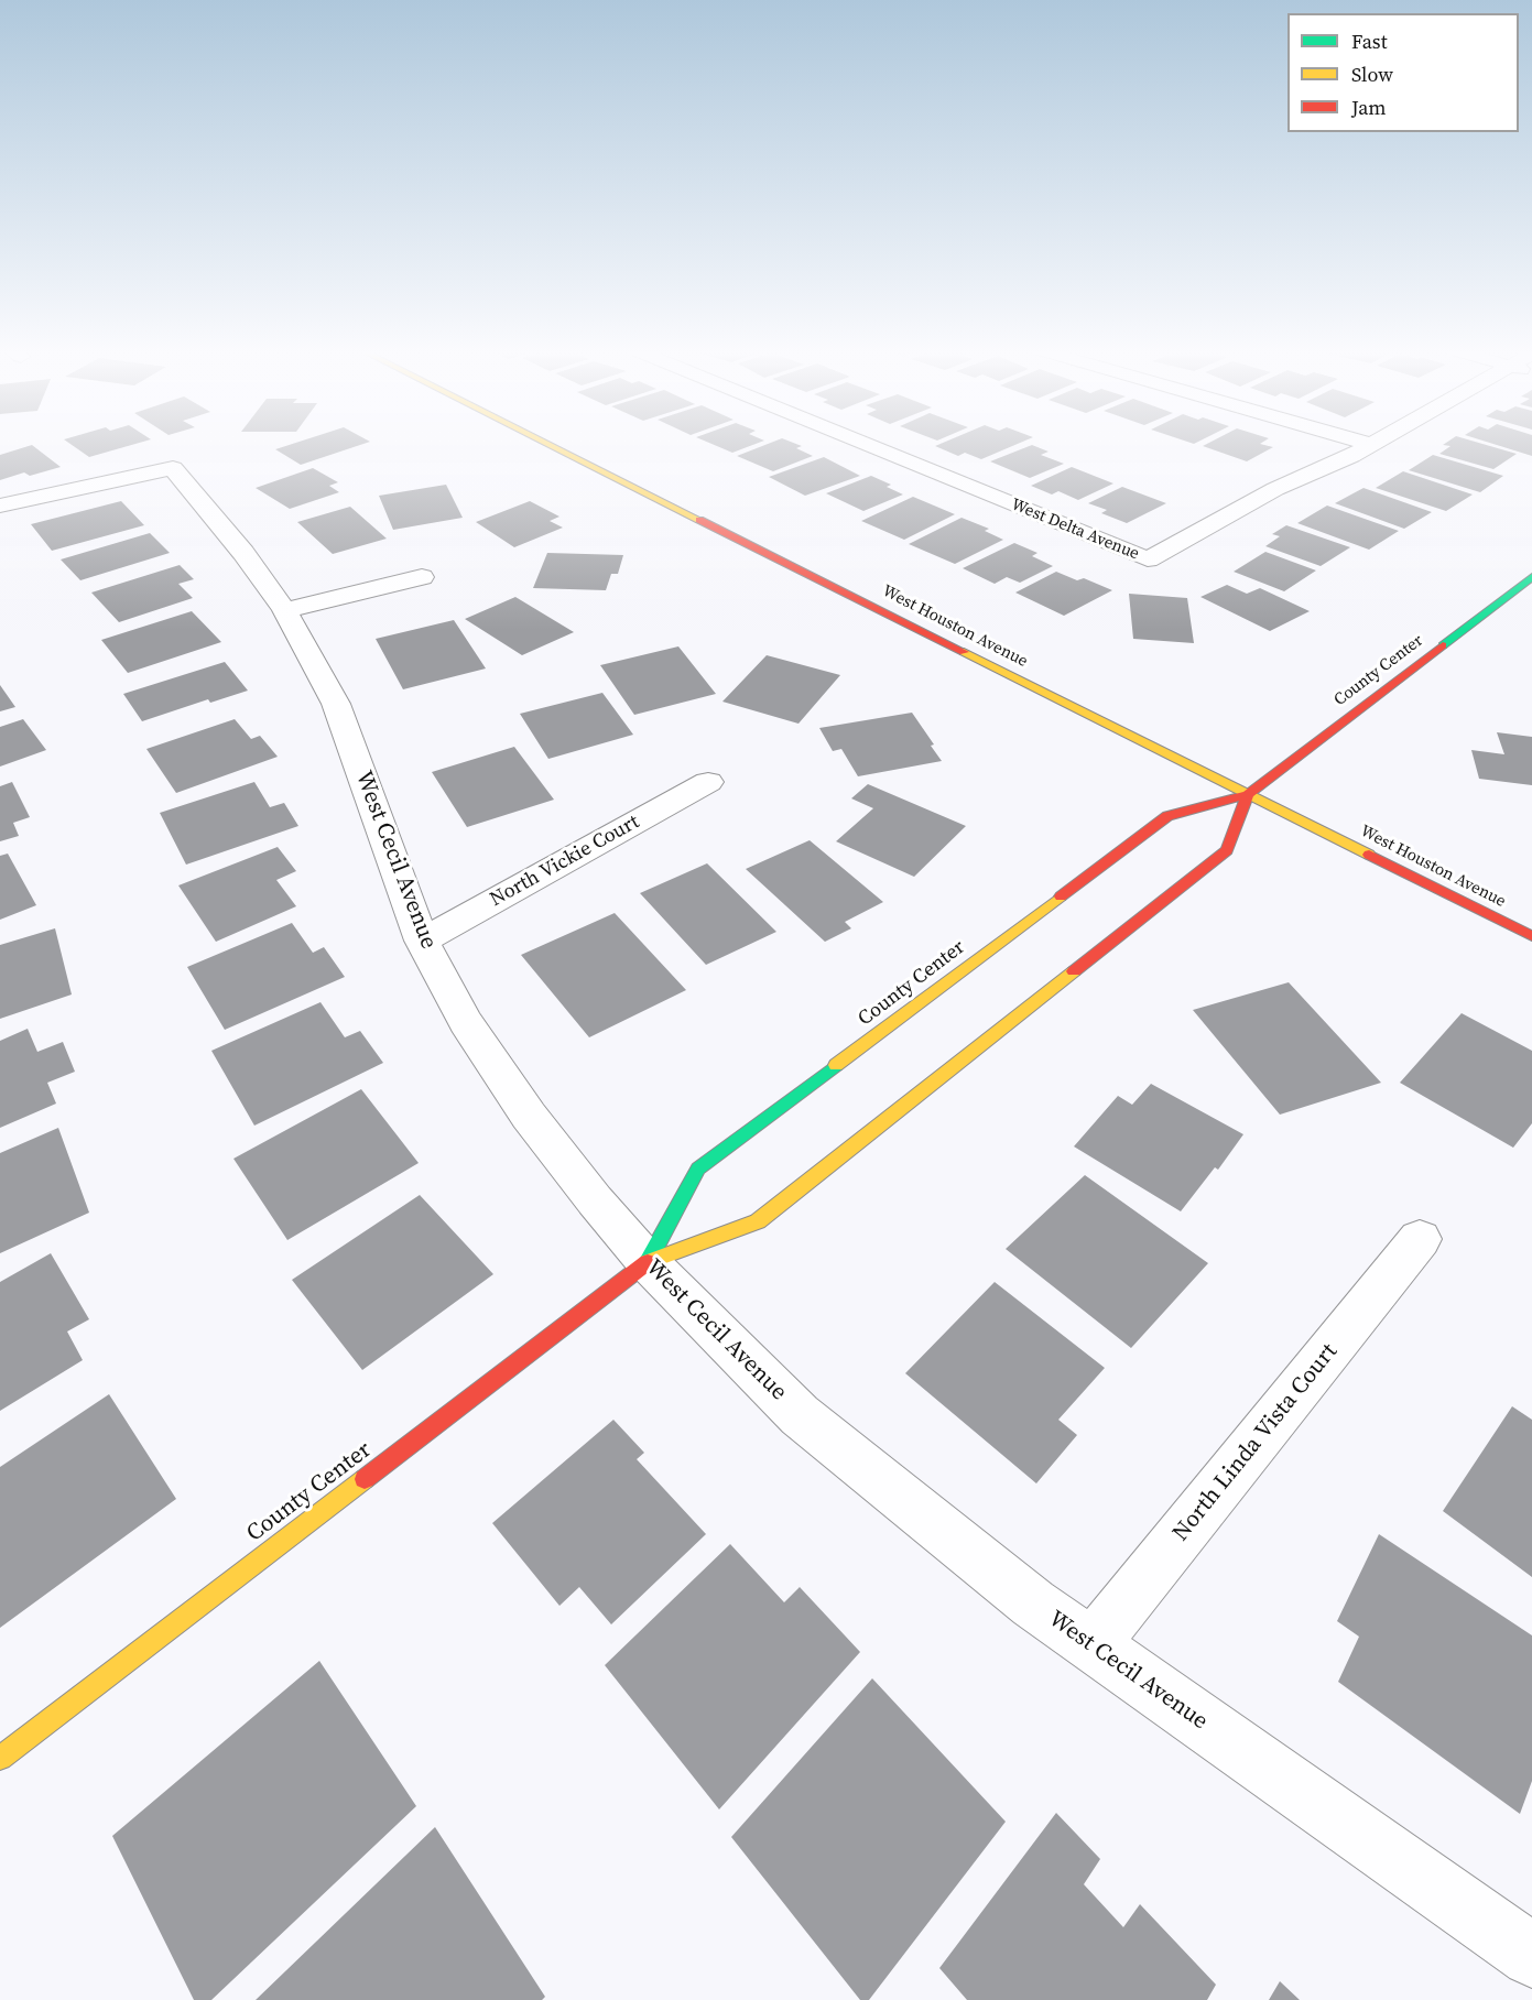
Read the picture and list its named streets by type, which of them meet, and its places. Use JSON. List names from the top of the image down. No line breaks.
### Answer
{"streets":{"street":["West Delta Avenue","West Houston Avenue","County Center","West Cecil Avenue","North Vickie Court","North Linda Vista Court"]},"crossings":[["West Houston Avenue","County Center"],["County Center","West Cecil Avenue"],["West Cecil Avenue","North Vickie Court"],["West Cecil Avenue","North Linda Vista Court"]],"legend":["Fast","Slow","Jam"]}
